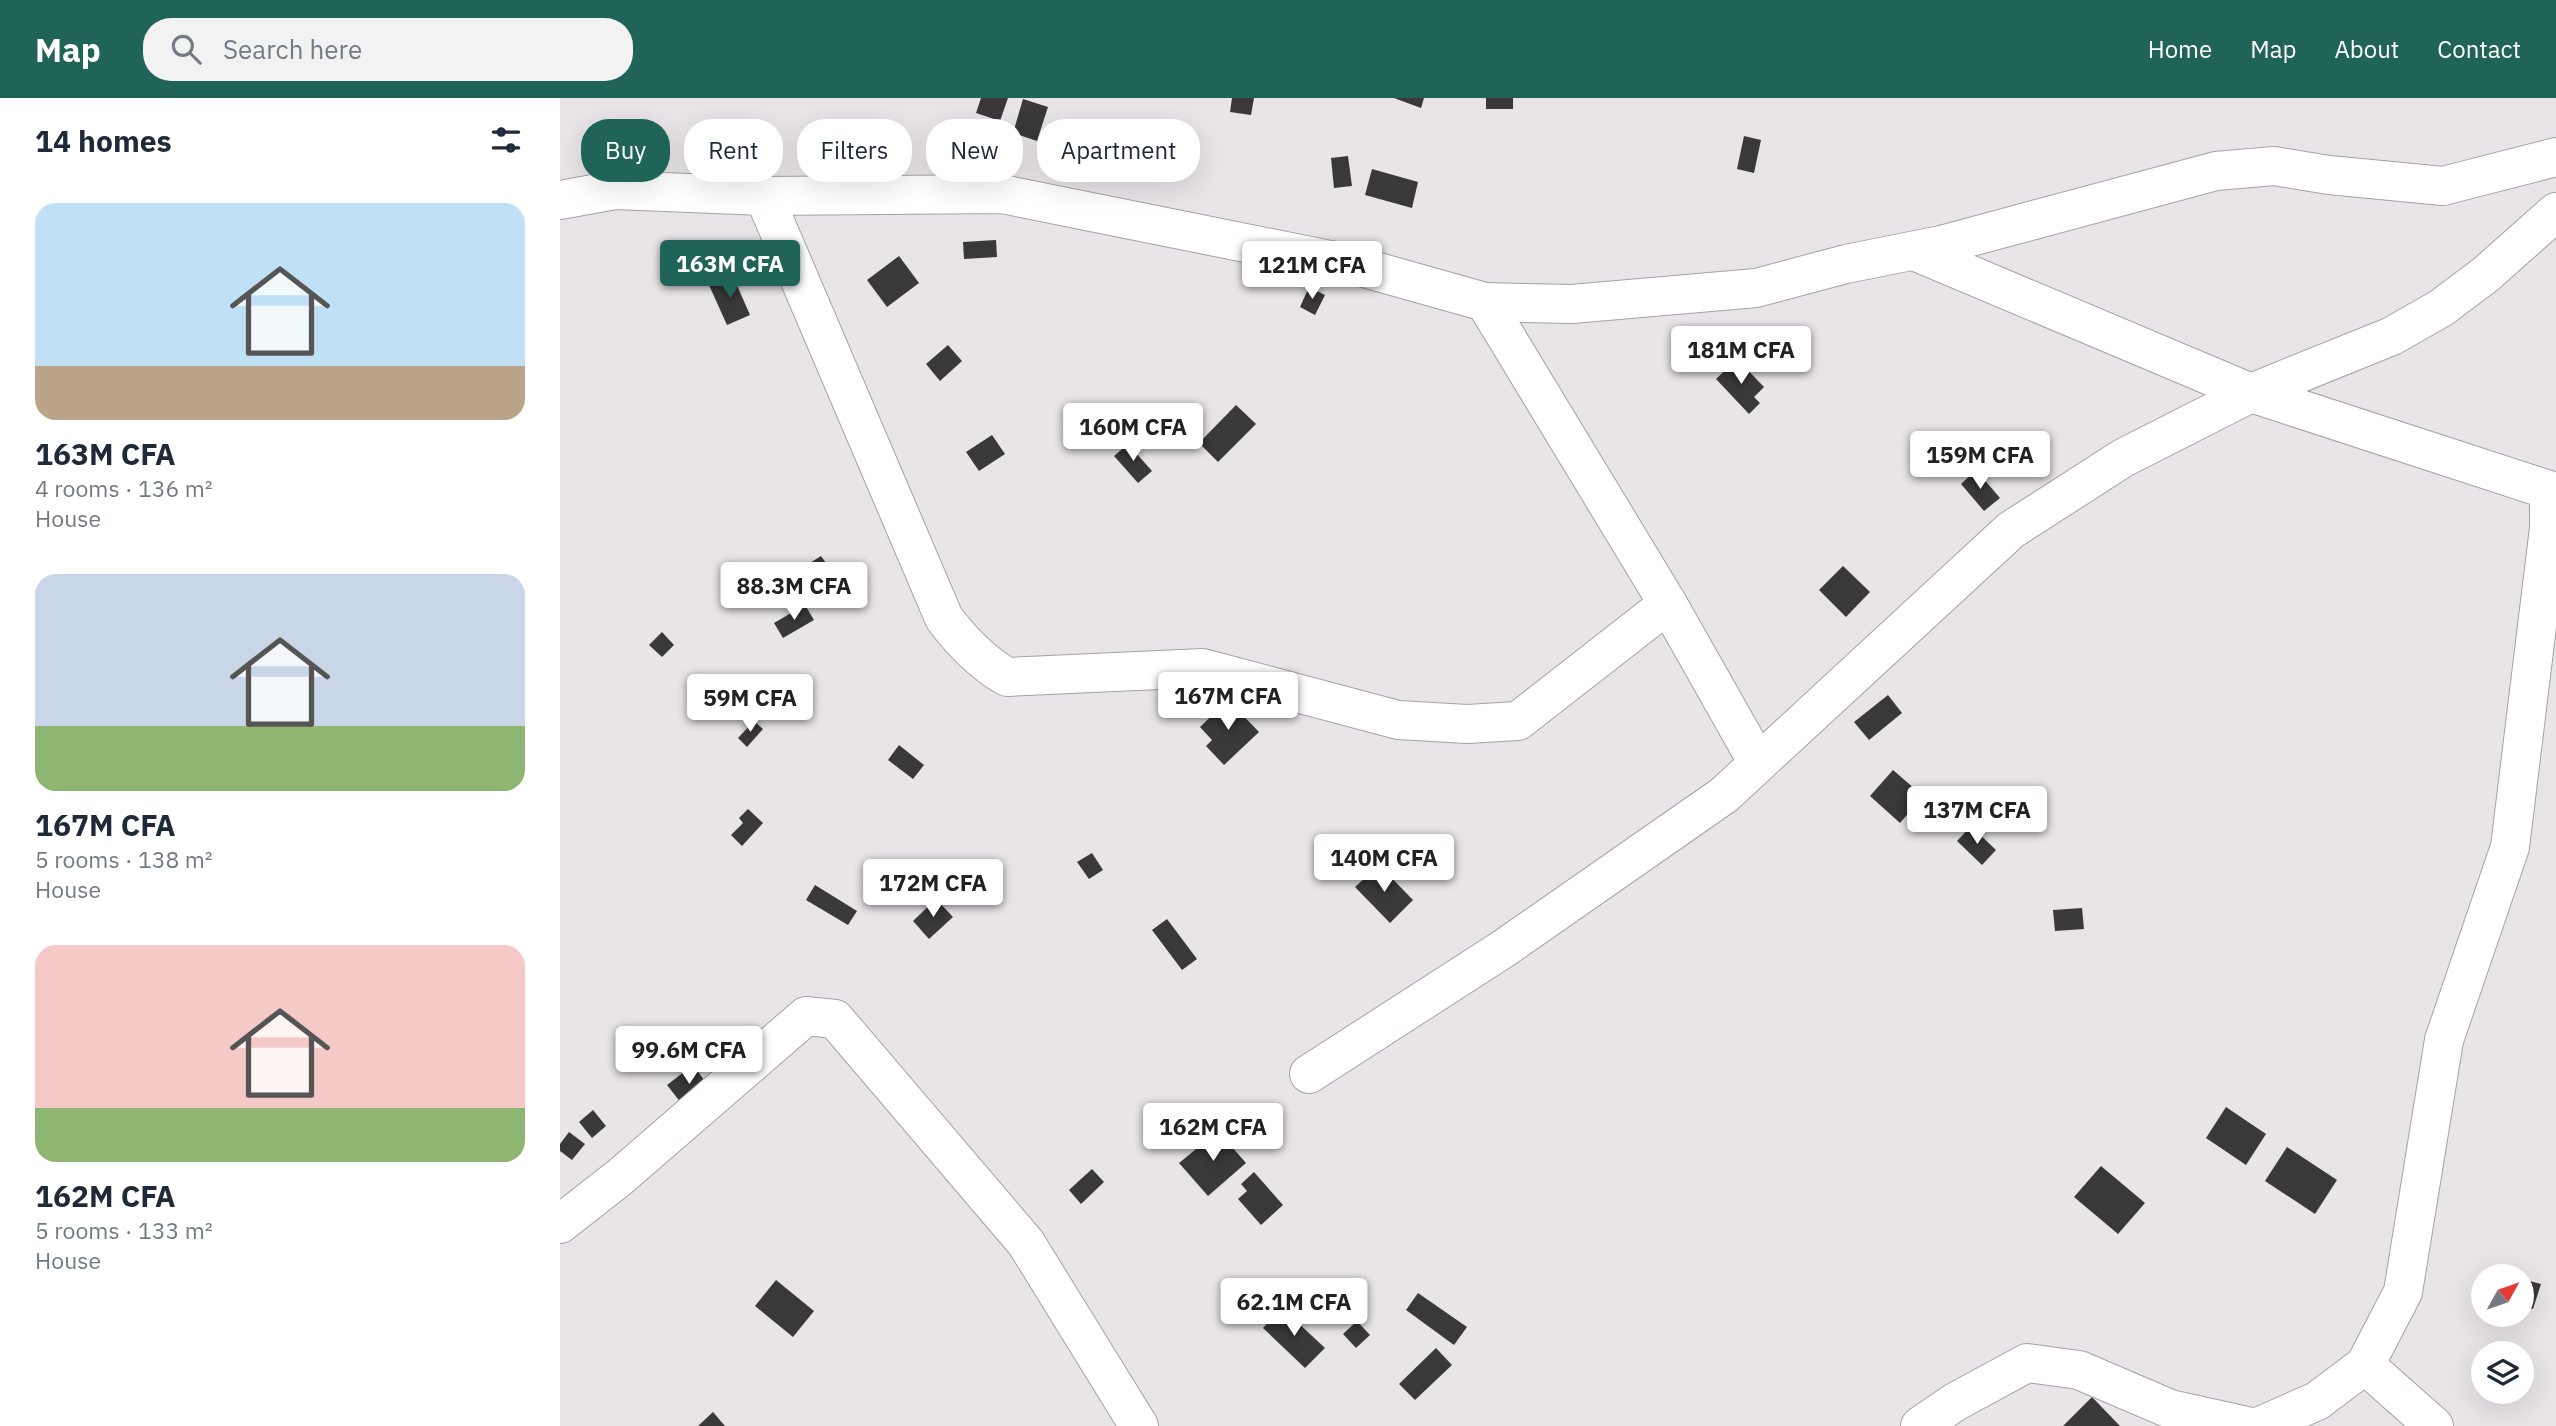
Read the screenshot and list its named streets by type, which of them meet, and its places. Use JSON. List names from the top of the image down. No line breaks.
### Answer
{"north":"top right","page":{"header":"Map","search":"Search here","nav":["Home","Map","About","Contact"],"heading":"14 homes","chip":["Buy","Rent","Filters","New","Apartment"],"list":[{"name":"163M CFA","note":"4 rooms · 136 m² · House"},{"name":"167M CFA","note":"5 rooms · 138 m² · House"},{"name":"162M CFA","note":"5 rooms · 133 m² · House"}],"price":["163M CFA","121M CFA","181M CFA","160M CFA","159M CFA","88.3M CFA","167M CFA","59M CFA","137M CFA","140M CFA","172M CFA","99.6M CFA","162M CFA","62.1M CFA"]}}
